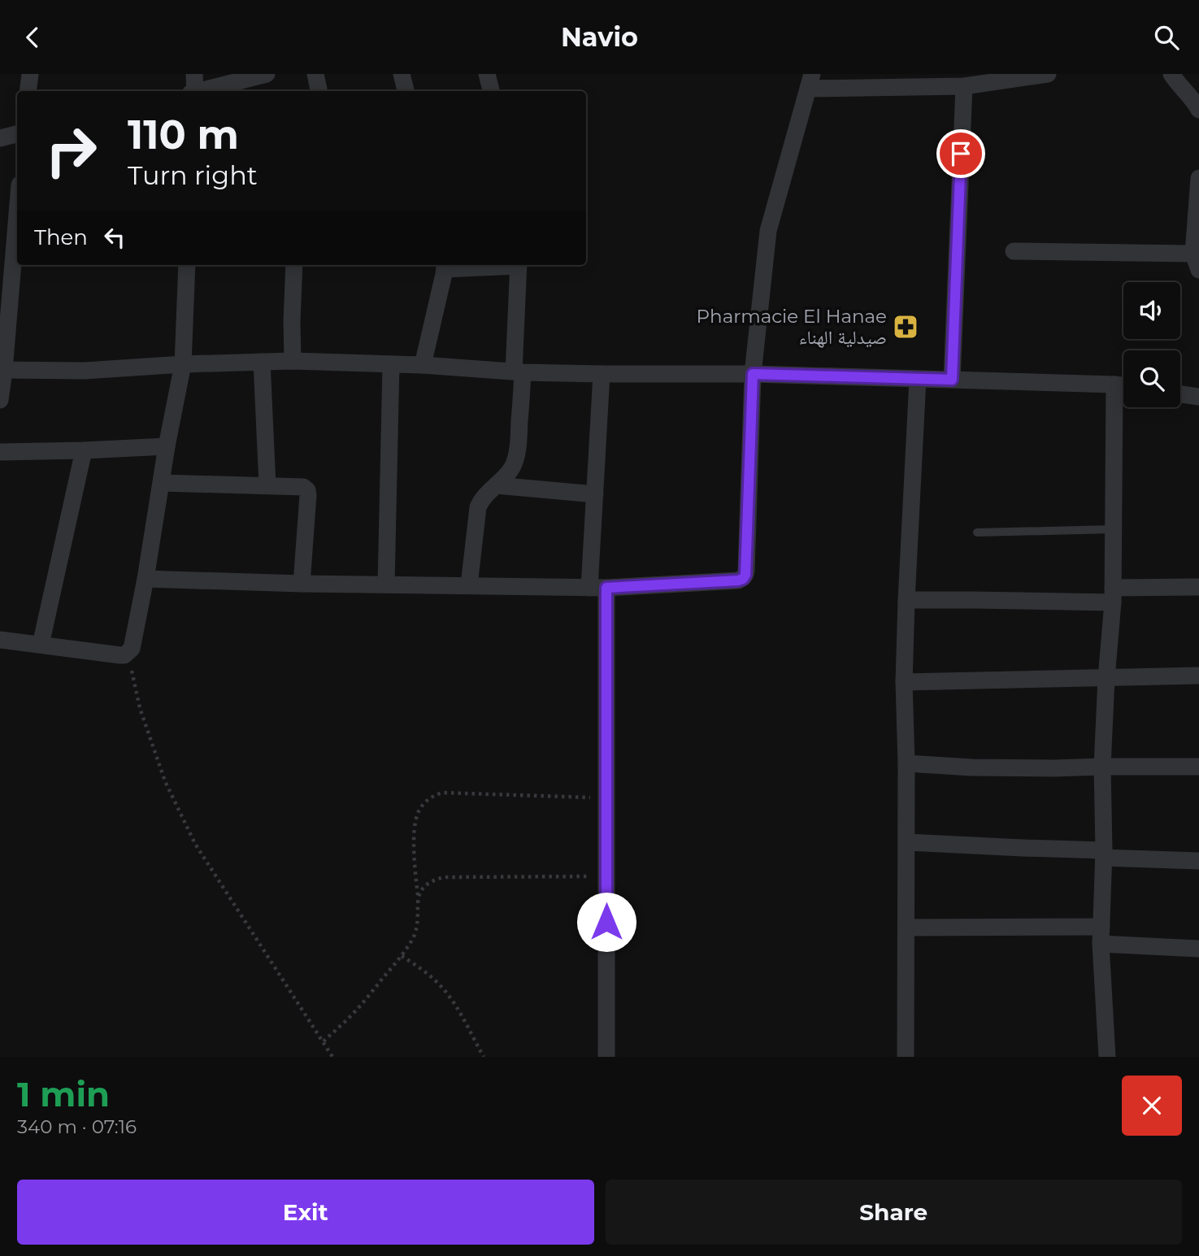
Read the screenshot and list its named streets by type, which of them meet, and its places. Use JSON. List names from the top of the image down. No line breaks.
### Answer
{"places":{"pharmacy":["Pharmacie El Hanae صيدلية الهناء"]},"page":{"header":"Navio","turn":["110 m","Turn right"],"then":"Then","heading":["1 min","340 m · 07:16"],"buttons":["Exit","Share"]}}
